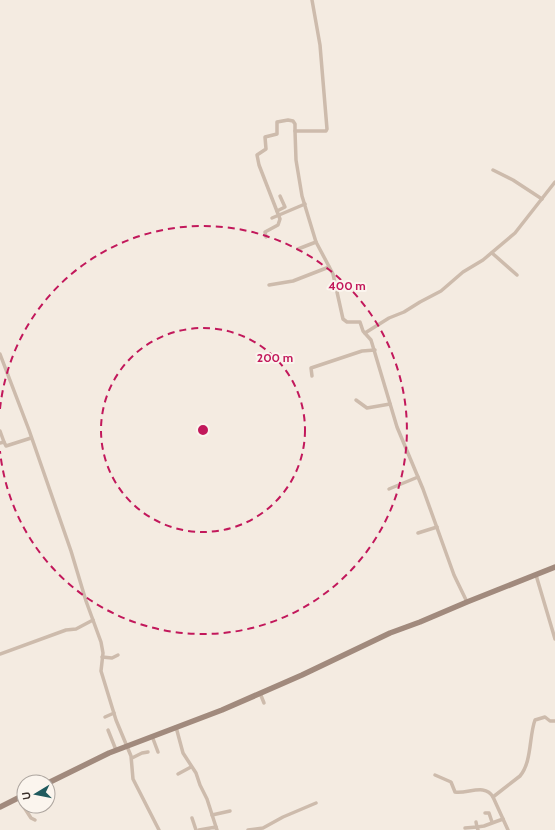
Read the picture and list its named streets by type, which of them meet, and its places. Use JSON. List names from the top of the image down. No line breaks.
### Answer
{"north":"left","rings":["400 m","200 m"]}
